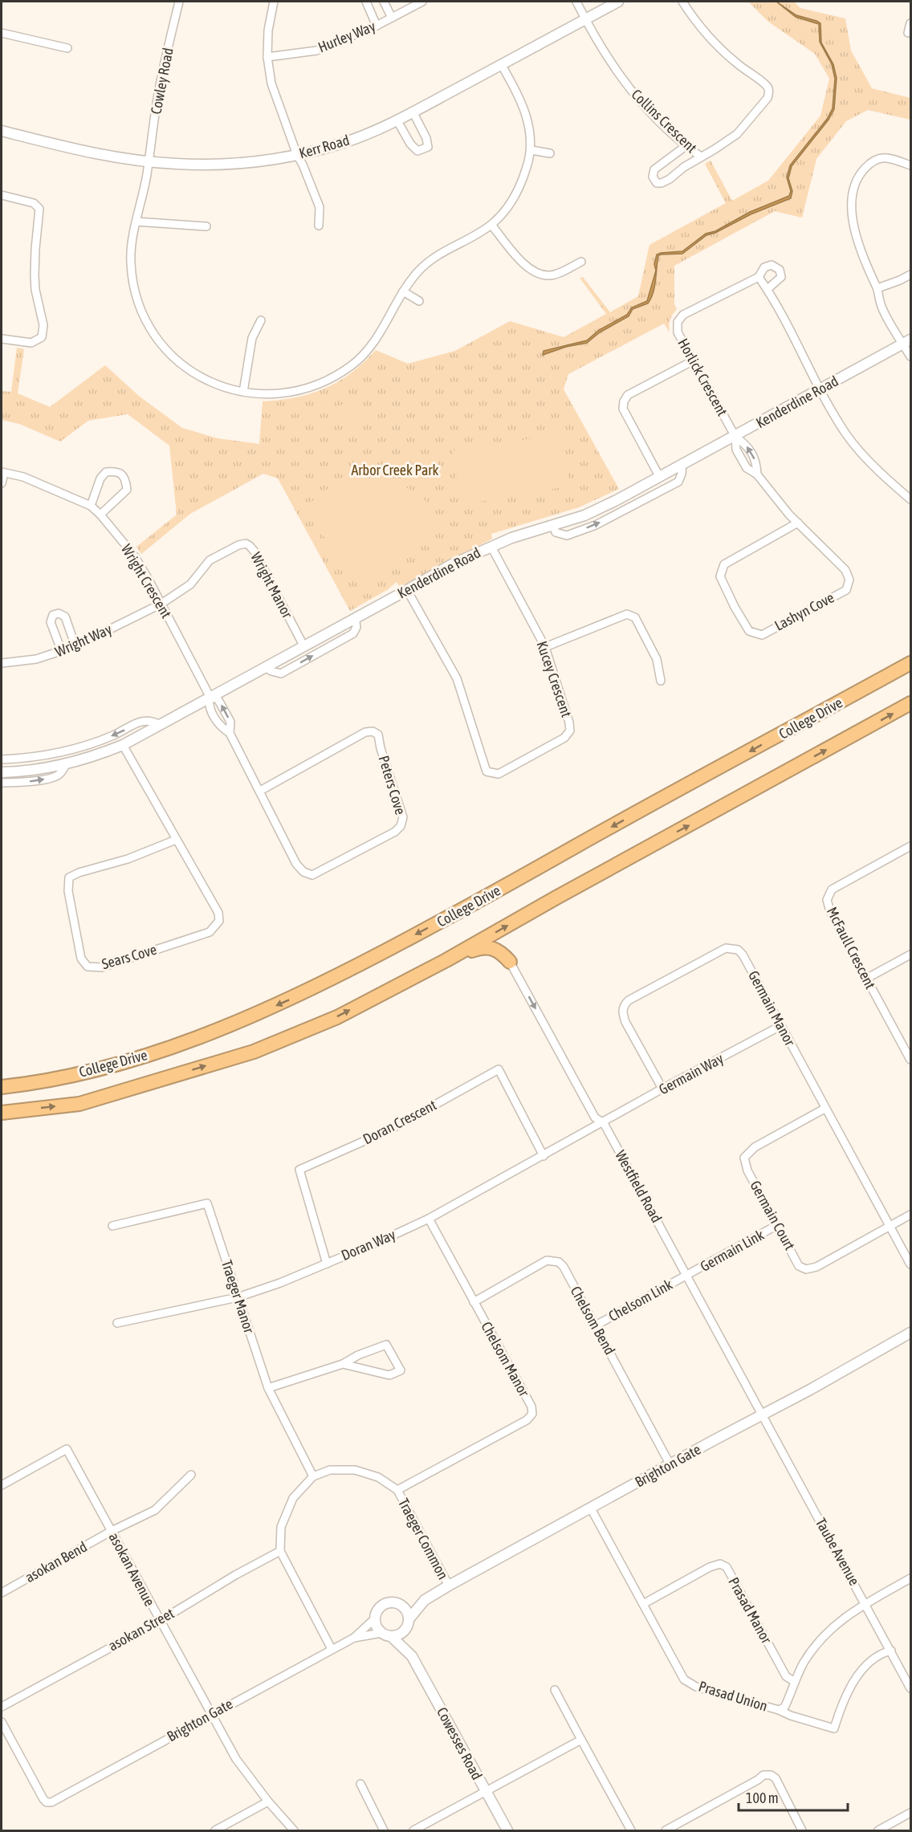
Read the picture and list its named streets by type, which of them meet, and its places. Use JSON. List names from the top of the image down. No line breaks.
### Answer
{"streets":{"highway":["College Drive"],"street":["Hurley Way","Cowley Road","Collins Crescent","Kerr Road","Horlick Crescent","Kenderdine Road","Wright Crescent","Wright Manor","Lashyn Cove","Wright Way","Kucey Crescent","Peters Cove","McFaull Crescent","Sears Cove","Germain Manor","Germain Way","Doran Crescent","Westfield Road","Germain Court","Doran Way","Germain Link","Traeger Manor","Chelsom Link","Chelsom Bend","Chelsom Manor","Brighton Gate","Traeger Common","Taube Avenue","asokan Bend","asokan Avenue","Prasad Manor","asokan Street","Prasad Union","Cowesses Road"]},"crossings":[["Cowley Road","Kerr Road"],["Collins Crescent","Kerr Road"],["Horlick Crescent","Kenderdine Road"],["Horlick Crescent","Lashyn Cove"],["Kenderdine Road","Wright Crescent"],["Kenderdine Road","Wright Manor"],["Kenderdine Road","Lashyn Cove"],["Kenderdine Road","Kucey Crescent"],["Kenderdine Road","Peters Cove"],["Kenderdine Road","Sears Cove"],["Wright Crescent","Wright Manor"],["Wright Crescent","Wright Way"],["Wright Crescent","Peters Cove"],["Wright Manor","Wright Way"],["Germain Manor","Germain Way"],["Germain Manor","Germain Court"],["Germain Way","Westfield Road"],["Germain Way","Doran Way"],["Doran Crescent","Doran Way"],["Westfield Road","Doran Way"],["Westfield Road","Germain Link"],["Westfield Road","Chelsom Link"],["Westfield Road","Brighton Gate"],["Westfield Road","Taube Avenue"],["Germain Court","Germain Link"],["Doran Way","Traeger Manor"],["Doran Way","Chelsom Manor"],["Germain Link","Chelsom Link"],["Traeger Manor","Traeger Common"],["Chelsom Link","Chelsom Bend"],["Chelsom Bend","Chelsom Manor"],["Chelsom Bend","Brighton Gate"],["Chelsom Manor","Traeger Common"],["Brighton Gate","Traeger Common"],["Brighton Gate","Taube Avenue"],["Brighton Gate","asokan Avenue"],["Brighton Gate","Prasad Union"],["Brighton Gate","Cowesses Road"],["Taube Avenue","Prasad Union"],["asokan Bend","asokan Avenue"],["asokan Avenue","asokan Street"],["Prasad Manor","Prasad Union"]],"one_way":["Westfield Road"],"parks":["Arbor Creek Park"],"scale_bar":"100 m"}
